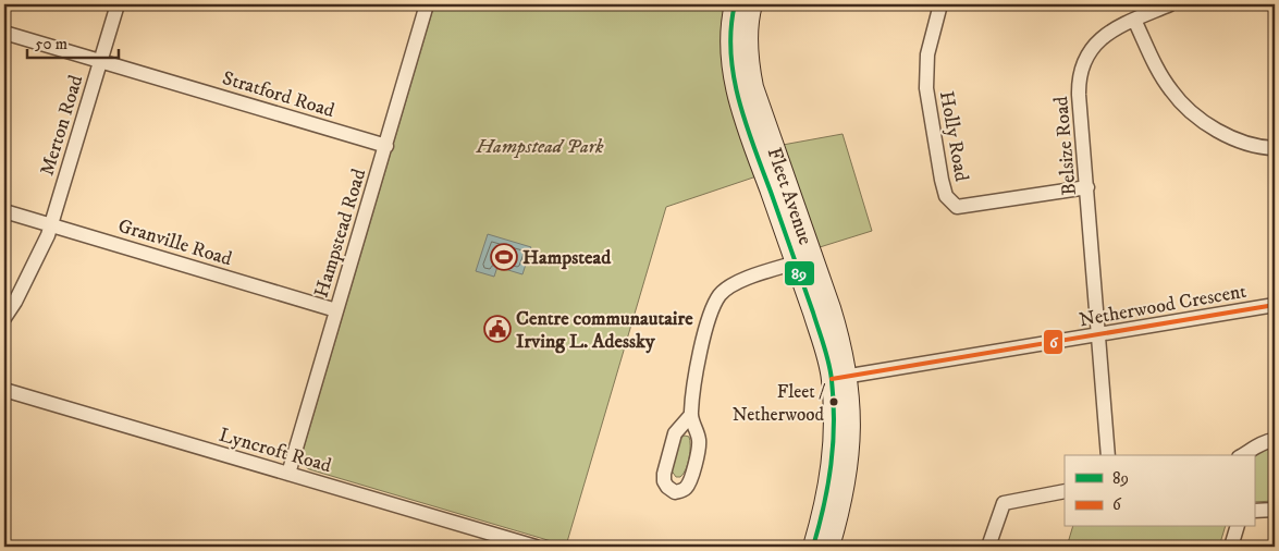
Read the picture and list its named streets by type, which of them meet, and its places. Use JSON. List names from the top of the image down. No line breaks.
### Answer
{"streets":{"main road":["Fleet Avenue"],"street":["Stratford Road","Merton Road","Holly Road","Belsize Road","Hampstead Road","Granville Road","Netherwood Crescent","Lyncroft Road"]},"crossings":[["Stratford Road","Merton Road"],["Stratford Road","Hampstead Road"],["Merton Road","Granville Road"],["Holly Road","Belsize Road"],["Belsize Road","Netherwood Crescent"],["Fleet Avenue","Netherwood Crescent"],["Hampstead Road","Granville Road"],["Hampstead Road","Lyncroft Road"]],"parks":["Hampstead Park"],"places":{"sports":["Hampstead"],"public building":["Centre communautaire Irving L. Adessky"],"other":["Fleet / Netherwood"]},"lines":["transit line 89","transit line 6"],"legend":["89","6"],"scale_bar":"50 m"}
